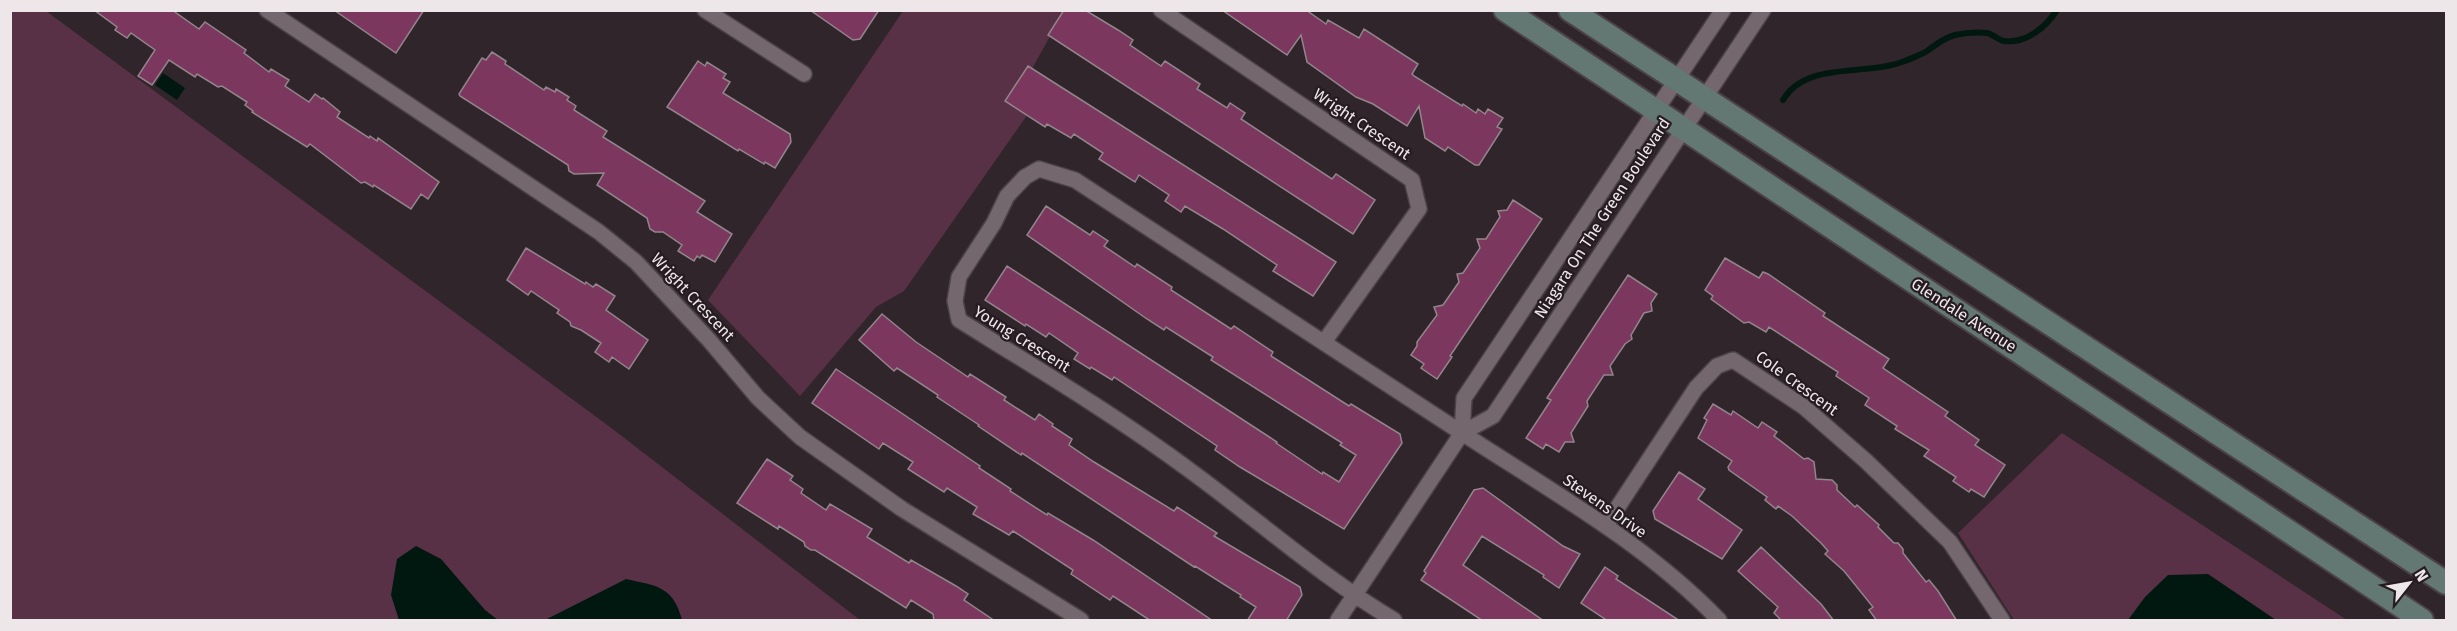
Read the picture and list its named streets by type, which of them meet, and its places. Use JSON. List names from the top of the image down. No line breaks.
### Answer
{"streets":{"main road":["Glendale Avenue"],"street":["Wright Crescent","Niagara On The Green Boulevard","Young Crescent","Cole Crescent","Stevens Drive"]},"crossings":[["Wright Crescent","Young Crescent"],["Niagara On The Green Boulevard","Glendale Avenue"],["Niagara On The Green Boulevard","Young Crescent"],["Niagara On The Green Boulevard","Stevens Drive"],["Young Crescent","Stevens Drive"],["Cole Crescent","Stevens Drive"]],"north":"top right"}
